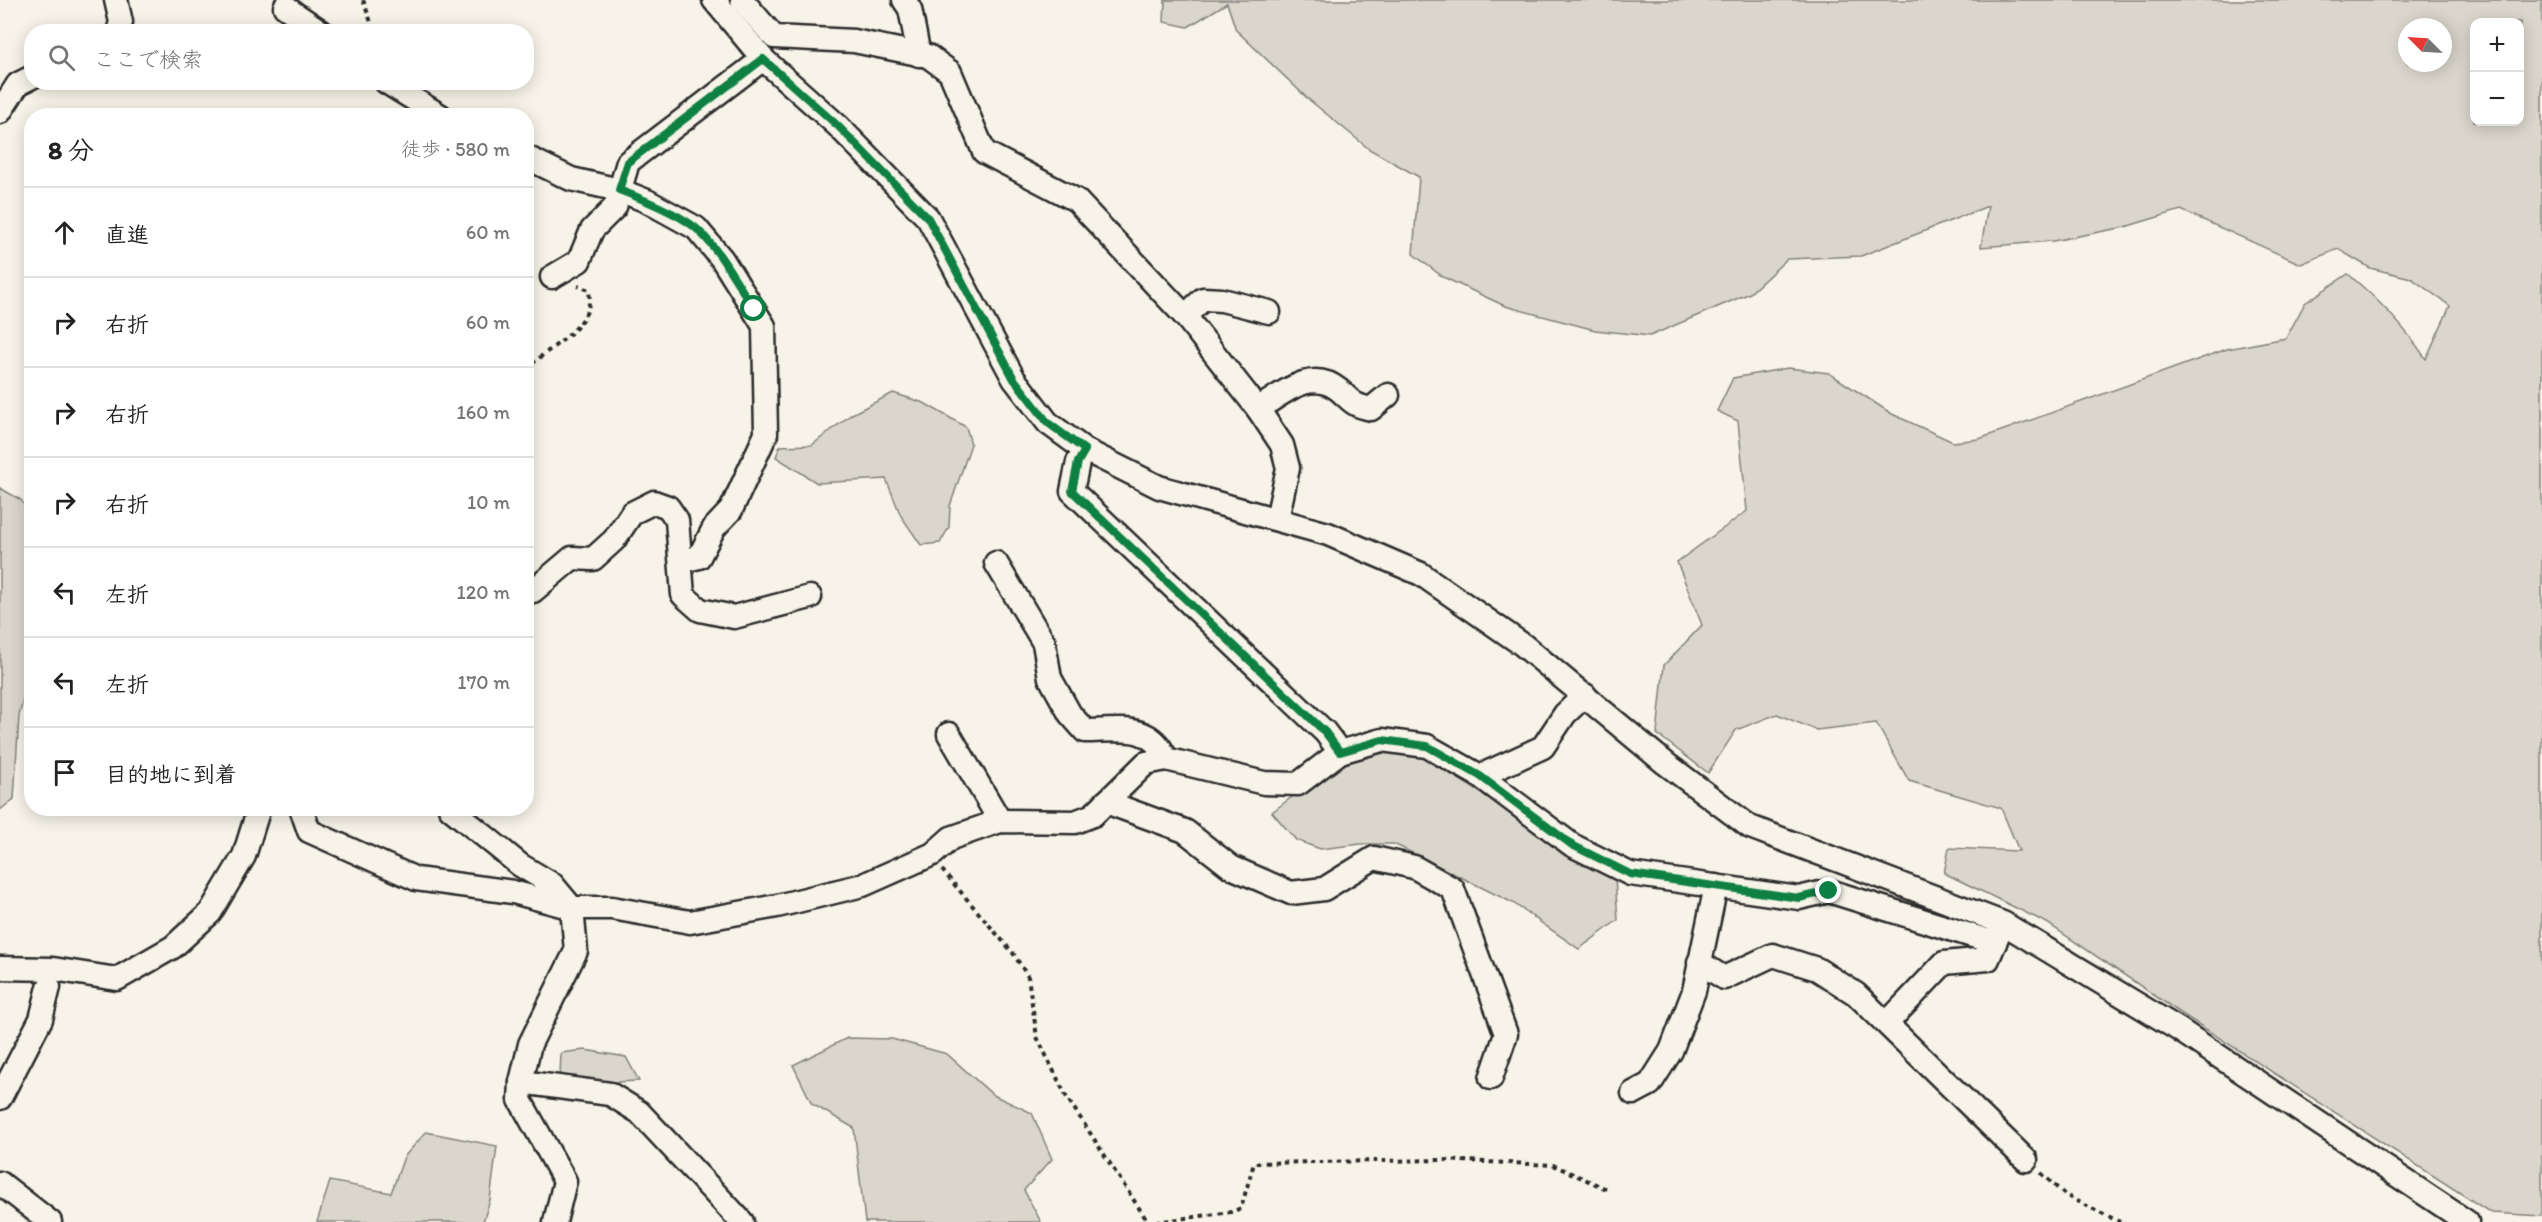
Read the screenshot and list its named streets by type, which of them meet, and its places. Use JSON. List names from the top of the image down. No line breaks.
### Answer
{"north":"top left","page":{"map_buttons":["+","−"],"search":"ここで検索","heading":["8 分","徒歩 · 580 m"],"list":[["直進","60 m"],["右折","60 m"],["右折","160 m"],["右折","10 m"],["左折","120 m"],["左折","170 m"],"目的地に到着"]}}
